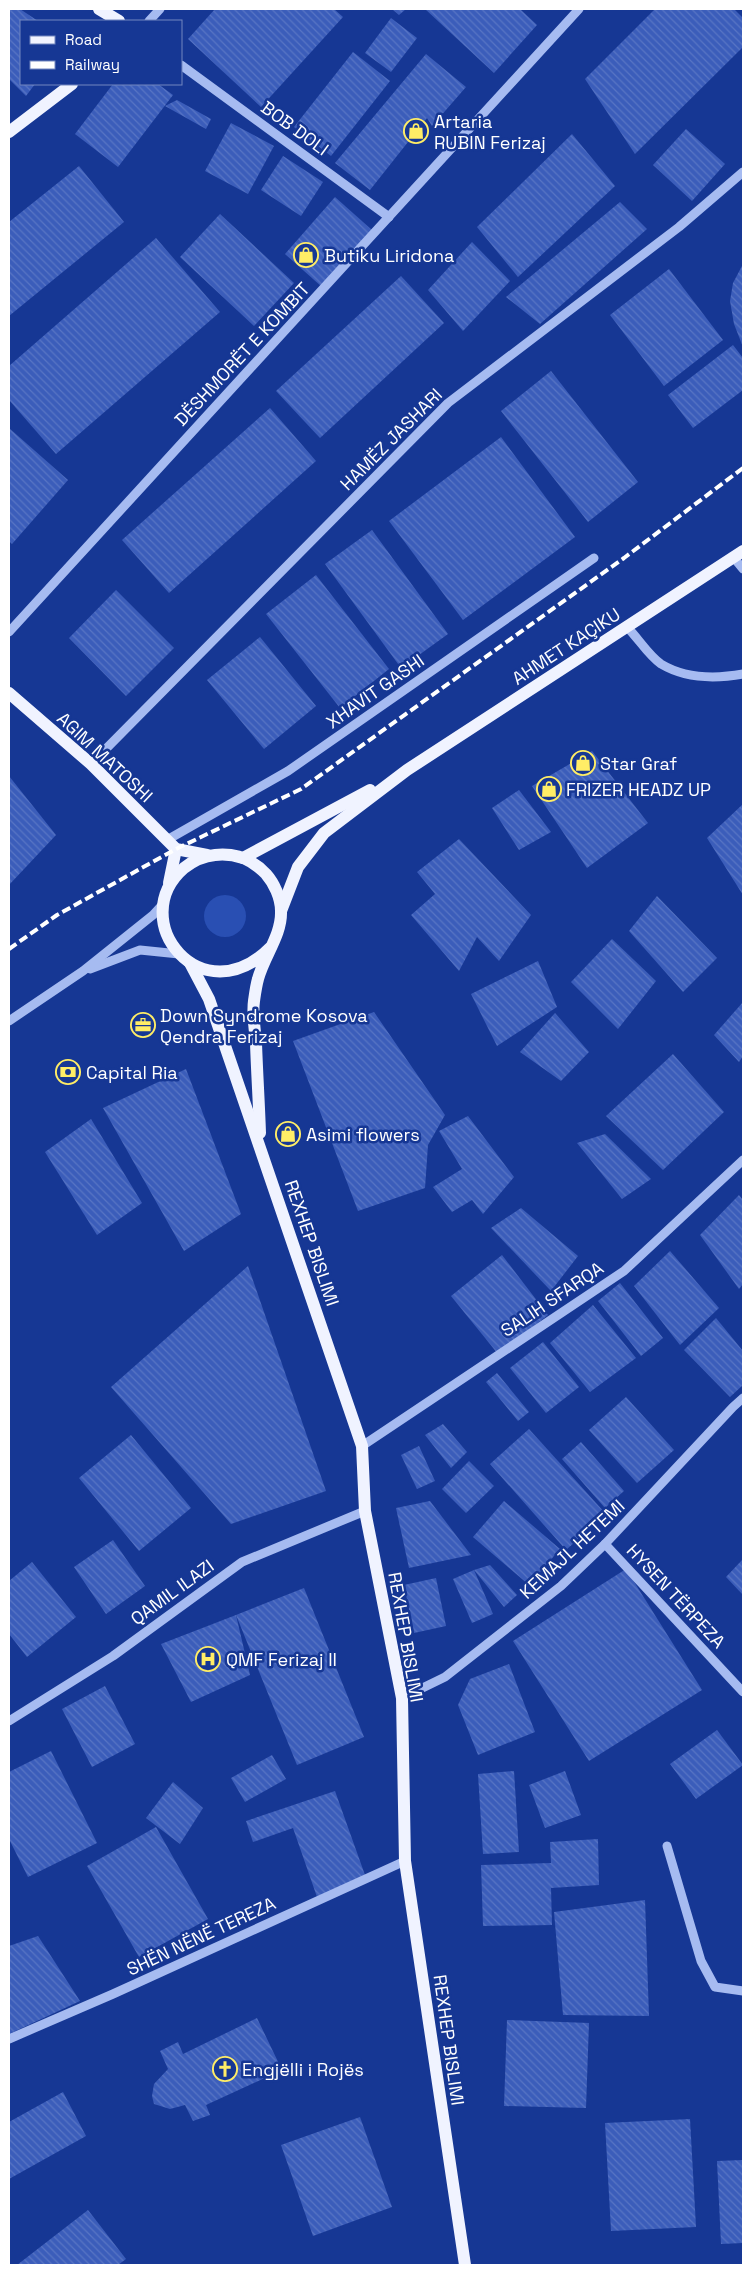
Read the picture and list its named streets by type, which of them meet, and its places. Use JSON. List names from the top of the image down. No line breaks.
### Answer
{"streets":{"main road":["AHMET KAÇIKU","AGIM MATOSHI","REXHEP BISLIMI"],"street":["BOB DOLI","DËSHMORËT E KOMBIT","HAMËZ JASHARI","XHAVIT GASHI","SALIH SFARQA","KEMAJL HETEMI","QAMIL ILAZI","HYSEN TËRPEZA","SHËN NËNË TEREZA"]},"crossings":[["BOB DOLI","DËSHMORËT E KOMBIT"],["HAMËZ JASHARI","AGIM MATOSHI"],["AHMET KAÇIKU","REXHEP BISLIMI"],["XHAVIT GASHI","AGIM MATOSHI"],["REXHEP BISLIMI","SALIH SFARQA"],["REXHEP BISLIMI","KEMAJL HETEMI"],["REXHEP BISLIMI","QAMIL ILAZI"],["REXHEP BISLIMI","SHËN NËNË TEREZA"],["KEMAJL HETEMI","HYSEN TËRPEZA"]],"places":{"shop":["Artaria RUBIN Ferizaj","Butiku Liridona","Star Graf","FRIZER HEADZ UP","Asimi flowers"],"office":["Down Syndrome Kosova Qendra Ferizaj"],"bank":["Capital Ria"],"hospital":["QMF Ferizaj II"],"church":["Engjëlli i Rojës"]},"legend":["Road","Railway"]}
